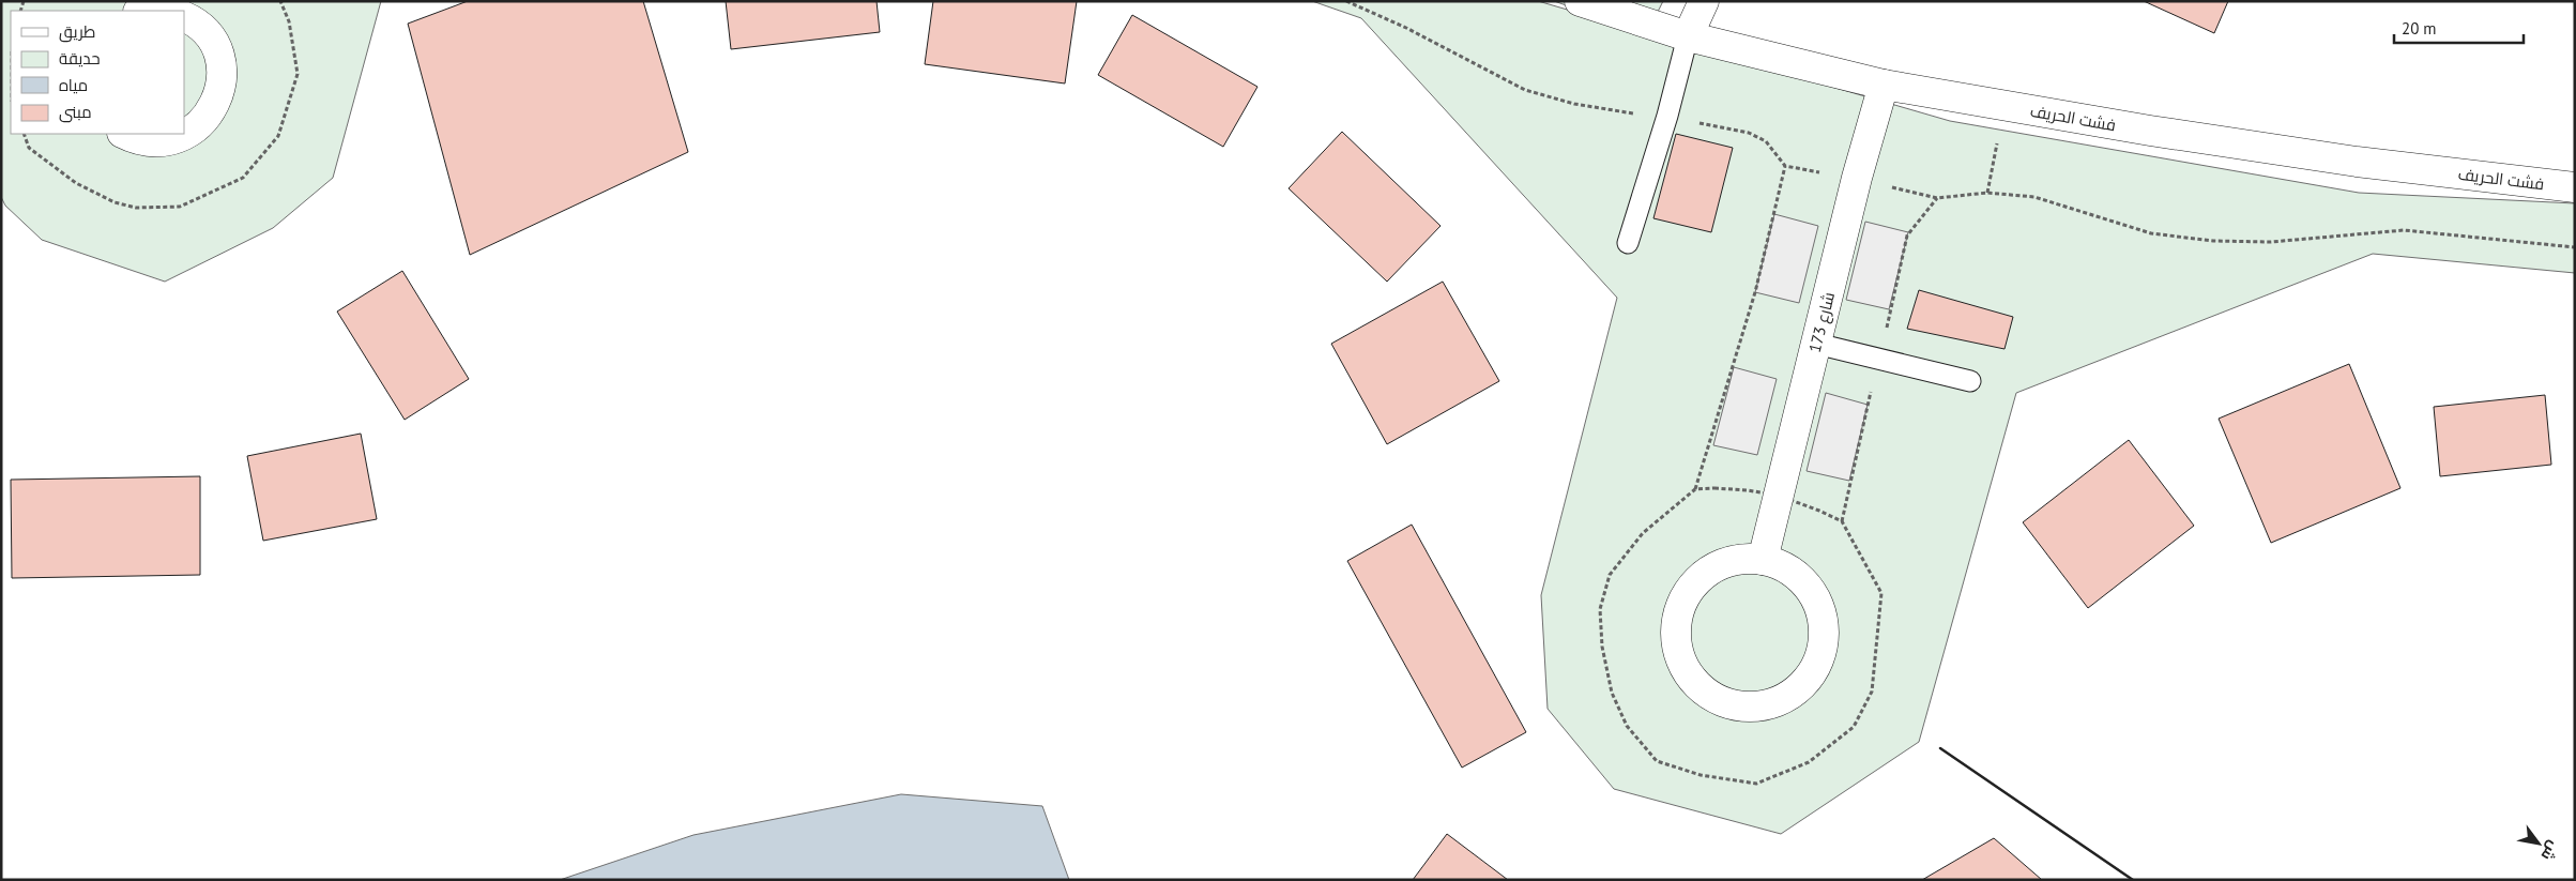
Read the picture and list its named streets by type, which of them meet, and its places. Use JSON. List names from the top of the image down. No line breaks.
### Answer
{"streets":{"street":["فشت الحريف","شارع 173"]},"crossings":[["فشت الحريف","شارع 173"]],"legend":["طريق","حديقة","مياه","مبنى"],"scale_bar":"20 m","north":"bottom right"}
